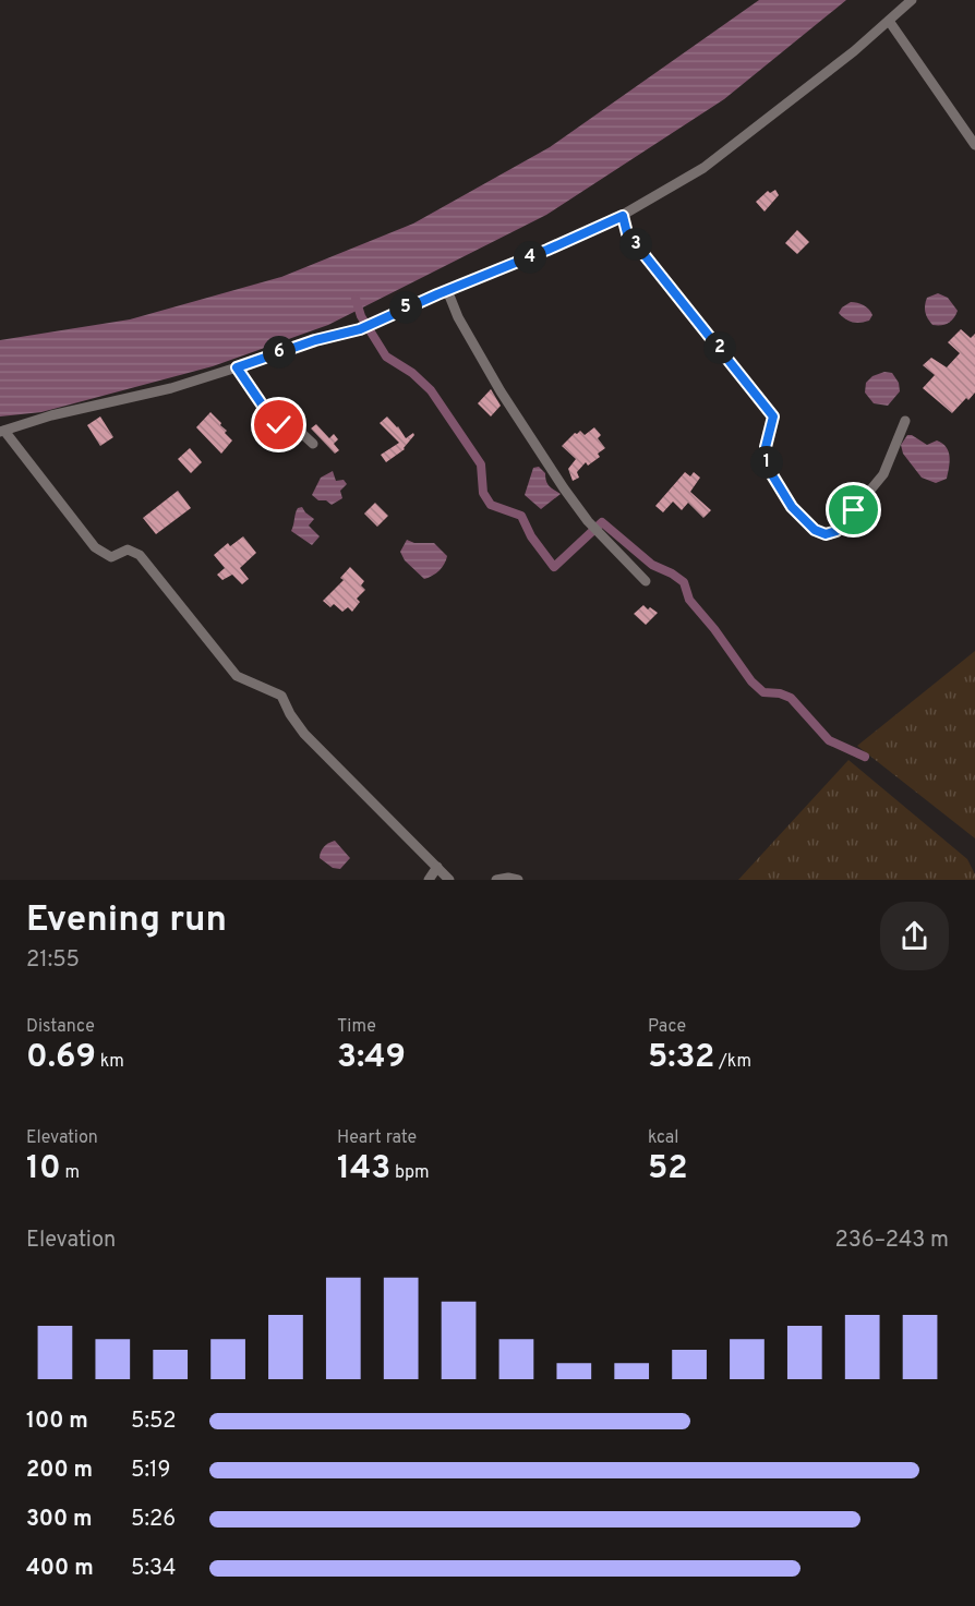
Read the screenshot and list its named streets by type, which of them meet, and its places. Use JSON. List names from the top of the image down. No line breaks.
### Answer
{"page":{"pins":["3","4","5","2","6","1"],"heading":["Evening run","21:55"],"stats":[["Distance","0.69 km"],["Time","3:49"],["Pace","5:32 /km"],["Elevation","10 m"],["Heart rate","143 bpm"],["kcal","52"]],"chart":["Elevation","236–243 m"],"list":[{"name":"100 m","note":"5:52"},{"name":"200 m","note":"5:19"},{"name":"300 m","note":"5:26"},{"name":"400 m","note":"5:34"}]}}
